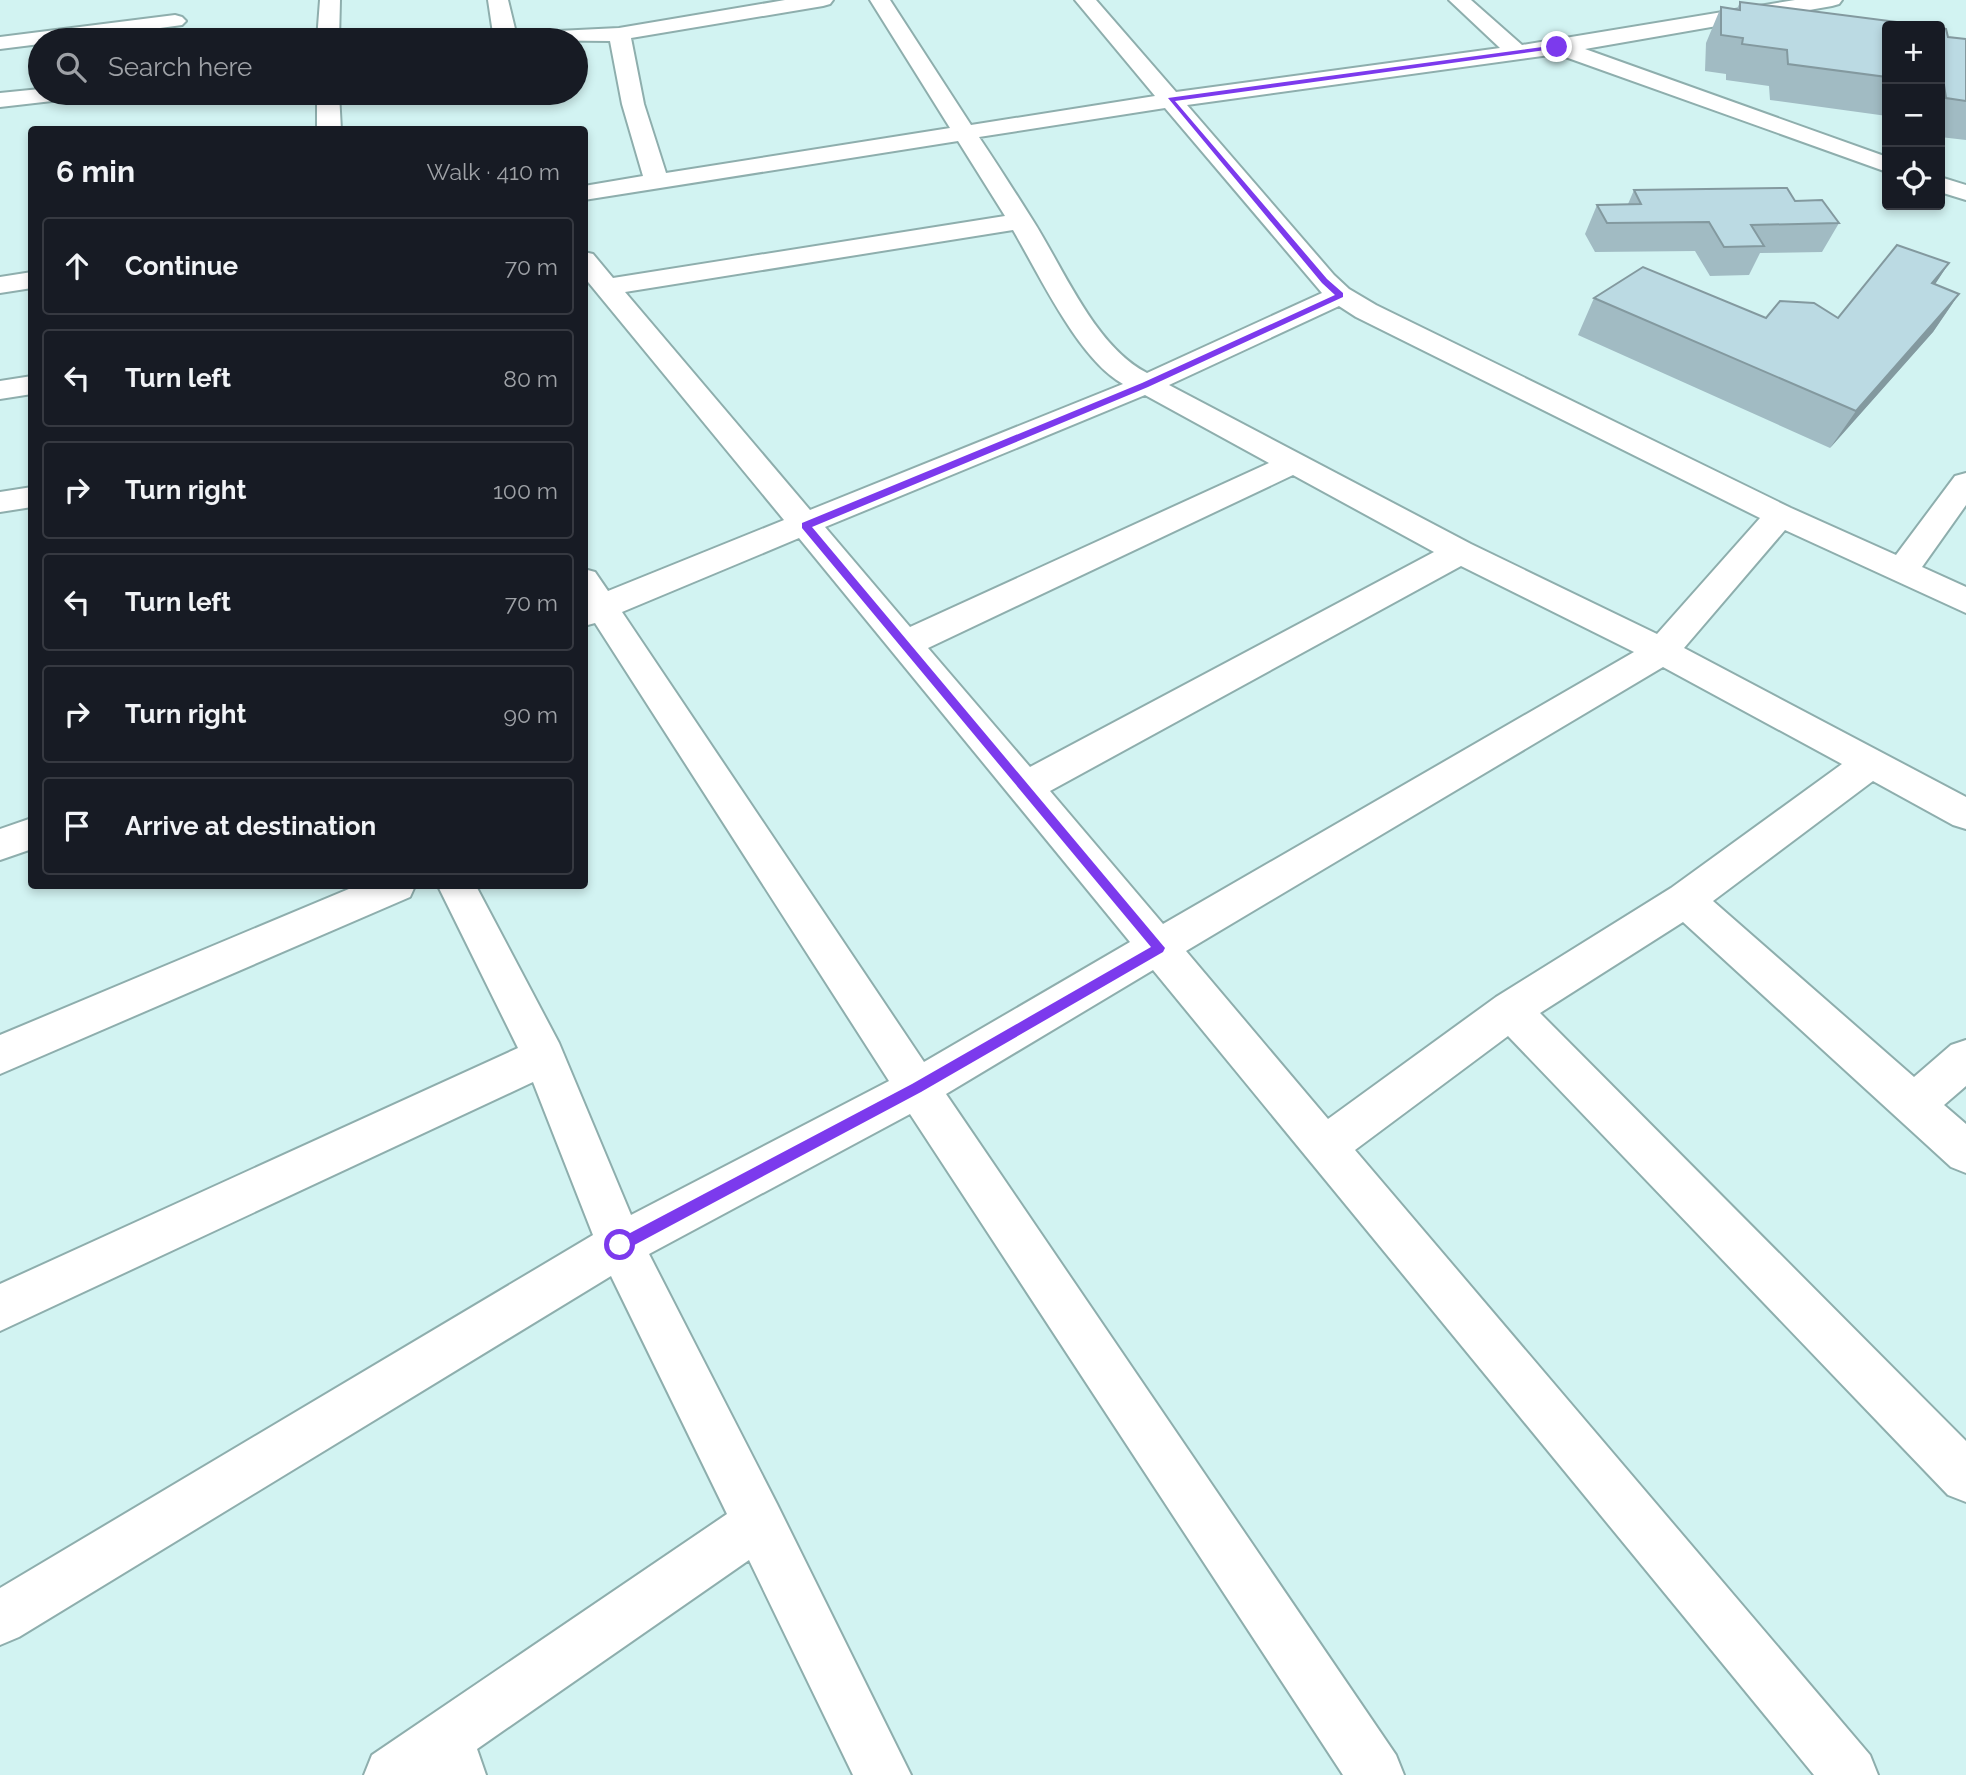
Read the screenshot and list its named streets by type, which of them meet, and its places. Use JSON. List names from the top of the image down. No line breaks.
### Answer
{"page":{"map_buttons":["+","−"],"search":"Search here","heading":["6 min","Walk · 410 m"],"list":[["Continue","70 m"],["Turn left","80 m"],["Turn right","100 m"],["Turn left","70 m"],["Turn right","90 m"],"Arrive at destination"]}}
